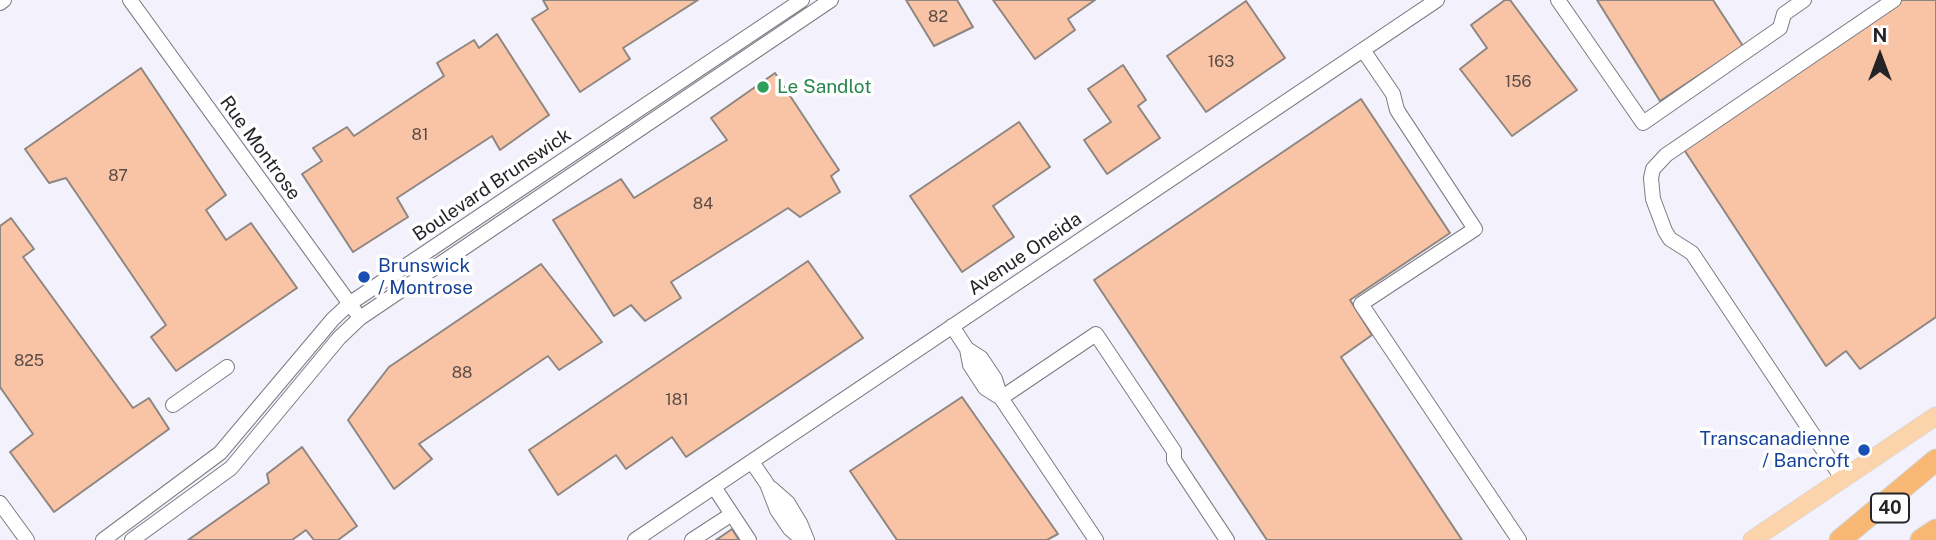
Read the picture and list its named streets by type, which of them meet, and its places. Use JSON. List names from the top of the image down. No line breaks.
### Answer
{"streets":{"highway":["40"],"street":["Rue Montrose","Boulevard Brunswick","Avenue Oneida"]},"crossings":[["Rue Montrose","Boulevard Brunswick"]],"places":["Le Sandlot","Brunswick / Montrose","Transcanadienne / Bancroft"],"house_numbers":["82","163","156","81","87","84","825","88","181"],"north":"top"}
